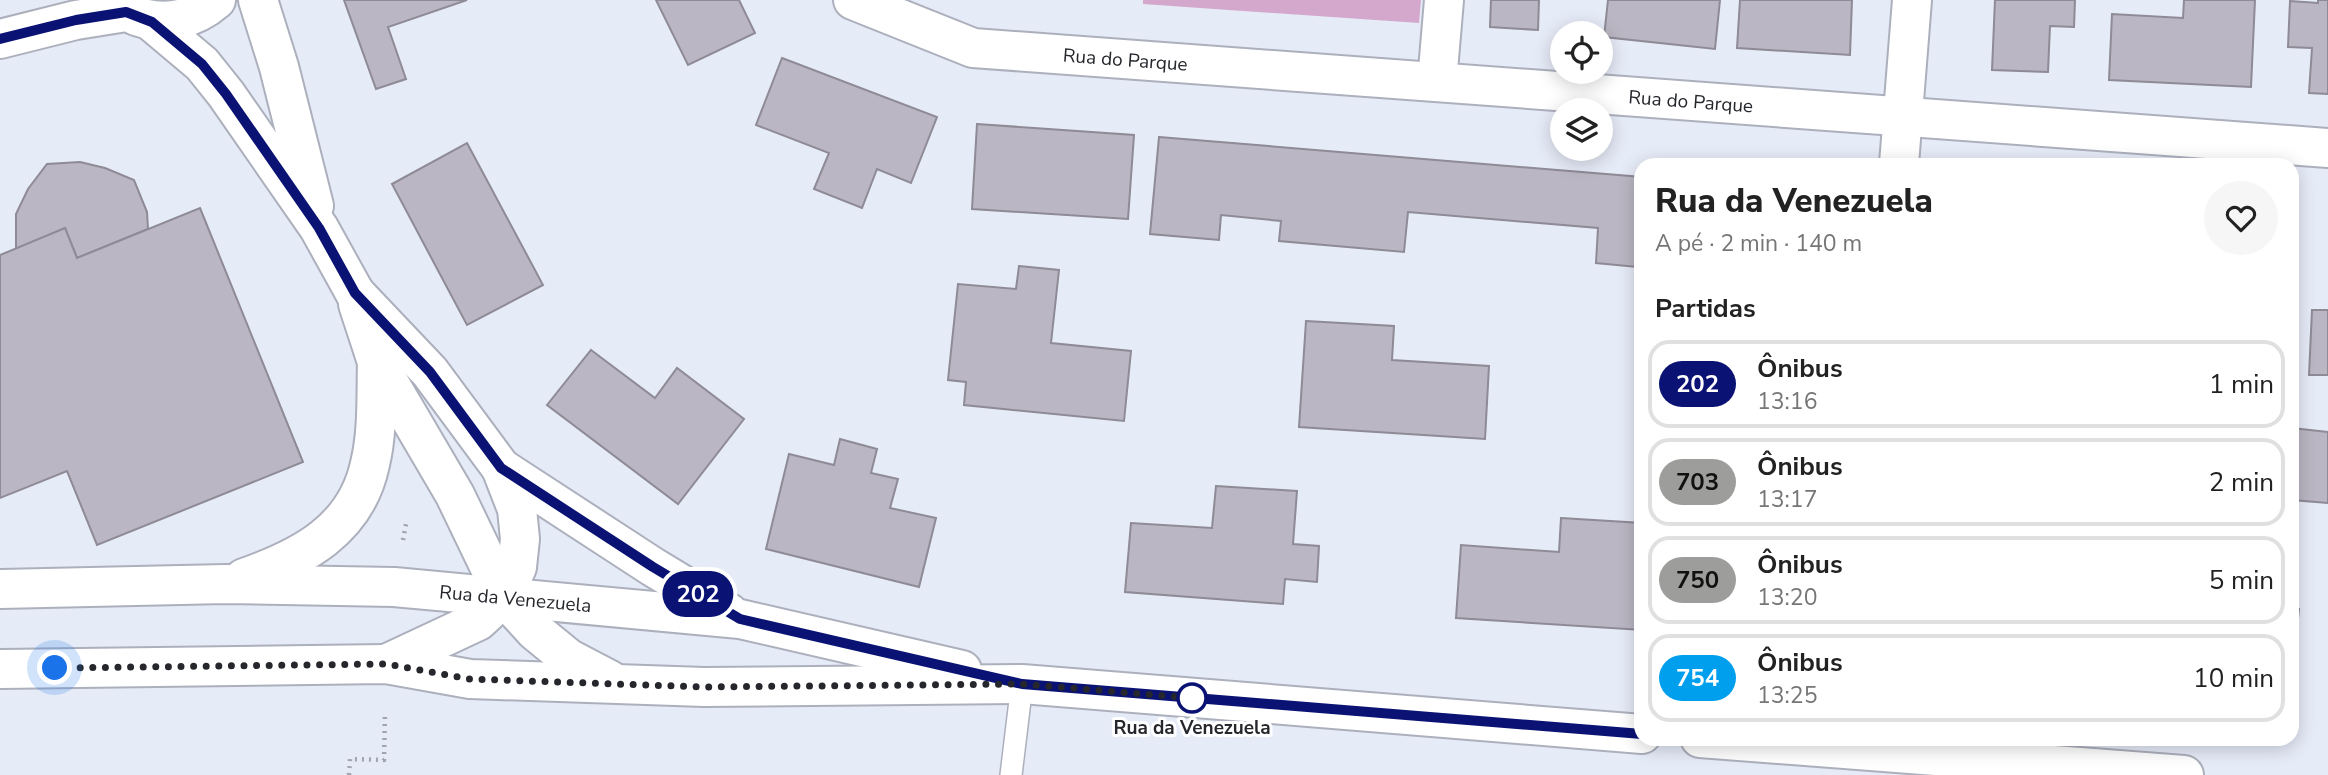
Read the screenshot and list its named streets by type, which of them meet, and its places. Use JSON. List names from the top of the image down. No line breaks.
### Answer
{"streets":{"street":["Rua do Parque","Rua da Venezuela"]},"places":["Rua da Venezuela"],"lines":["bus line 202"],"page":{"on_map":"202","heading":[["Rua da Venezuela","A pé · 2 min · 140 m"],"Partidas"],"list":[{"mark":"202","name":"Ônibus","note":"13:16","value":"1 min"},{"mark":"703","name":"Ônibus","note":"13:17","value":"2 min"},{"mark":"750","name":"Ônibus","note":"13:20","value":"5 min"},{"mark":"754","name":"Ônibus","note":"13:25","value":"10 min"}]}}
